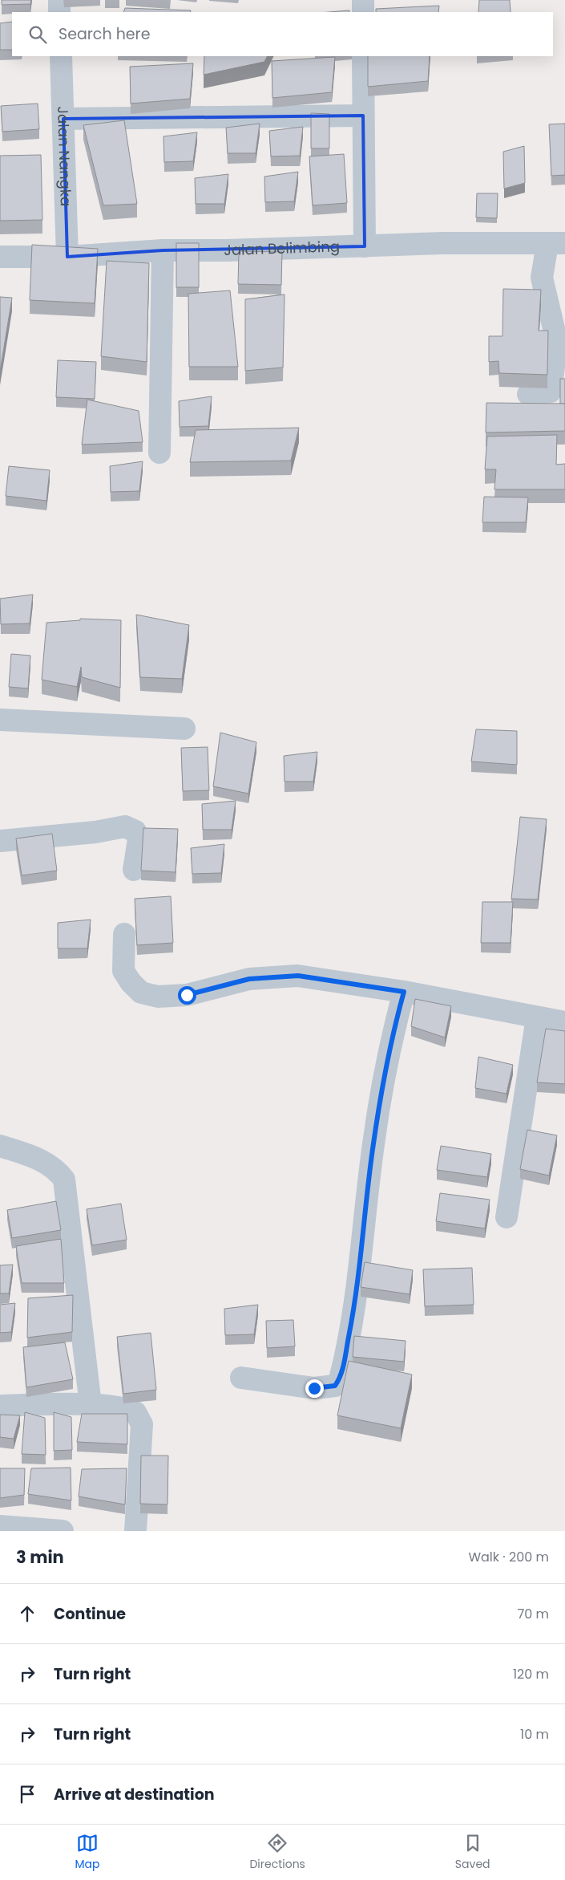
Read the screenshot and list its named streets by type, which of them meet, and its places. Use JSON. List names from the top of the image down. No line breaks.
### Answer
{"streets":{"street":["Jalan Nangka","Jalan Belimbing"]},"crossings":[["Jalan Nangka","Jalan Belimbing"]],"page":{"search":"Search here","heading":["3 min","Walk · 200 m"],"list":[["Continue","70 m"],["Turn right","120 m"],["Turn right","10 m"],"Arrive at destination"],"nav":["Map","Directions","Saved"]}}
